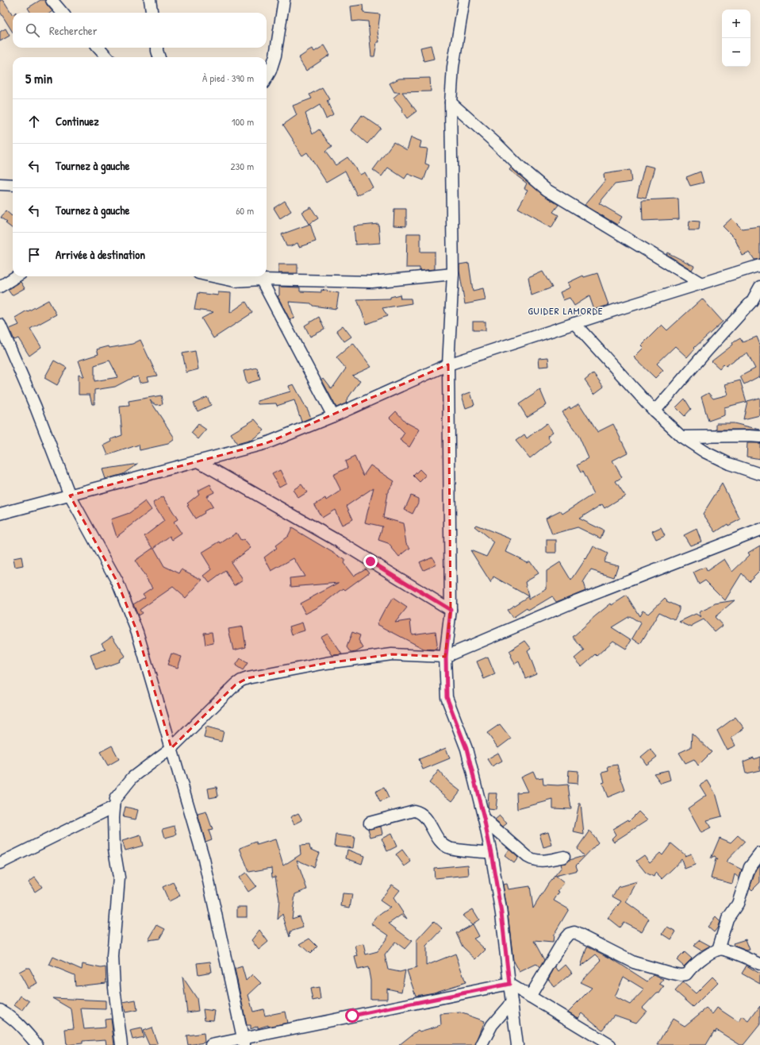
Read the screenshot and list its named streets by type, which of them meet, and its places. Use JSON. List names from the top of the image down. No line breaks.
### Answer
{"districts":["GUIDER LAMORDE"],"page":{"map_buttons":["+","−"],"search":"Rechercher","heading":["5 min","À pied · 390 m"],"list":[["Continuez","100 m"],["Tournez à gauche","230 m"],["Tournez à gauche","60 m"],"Arrivée à destination"]}}
